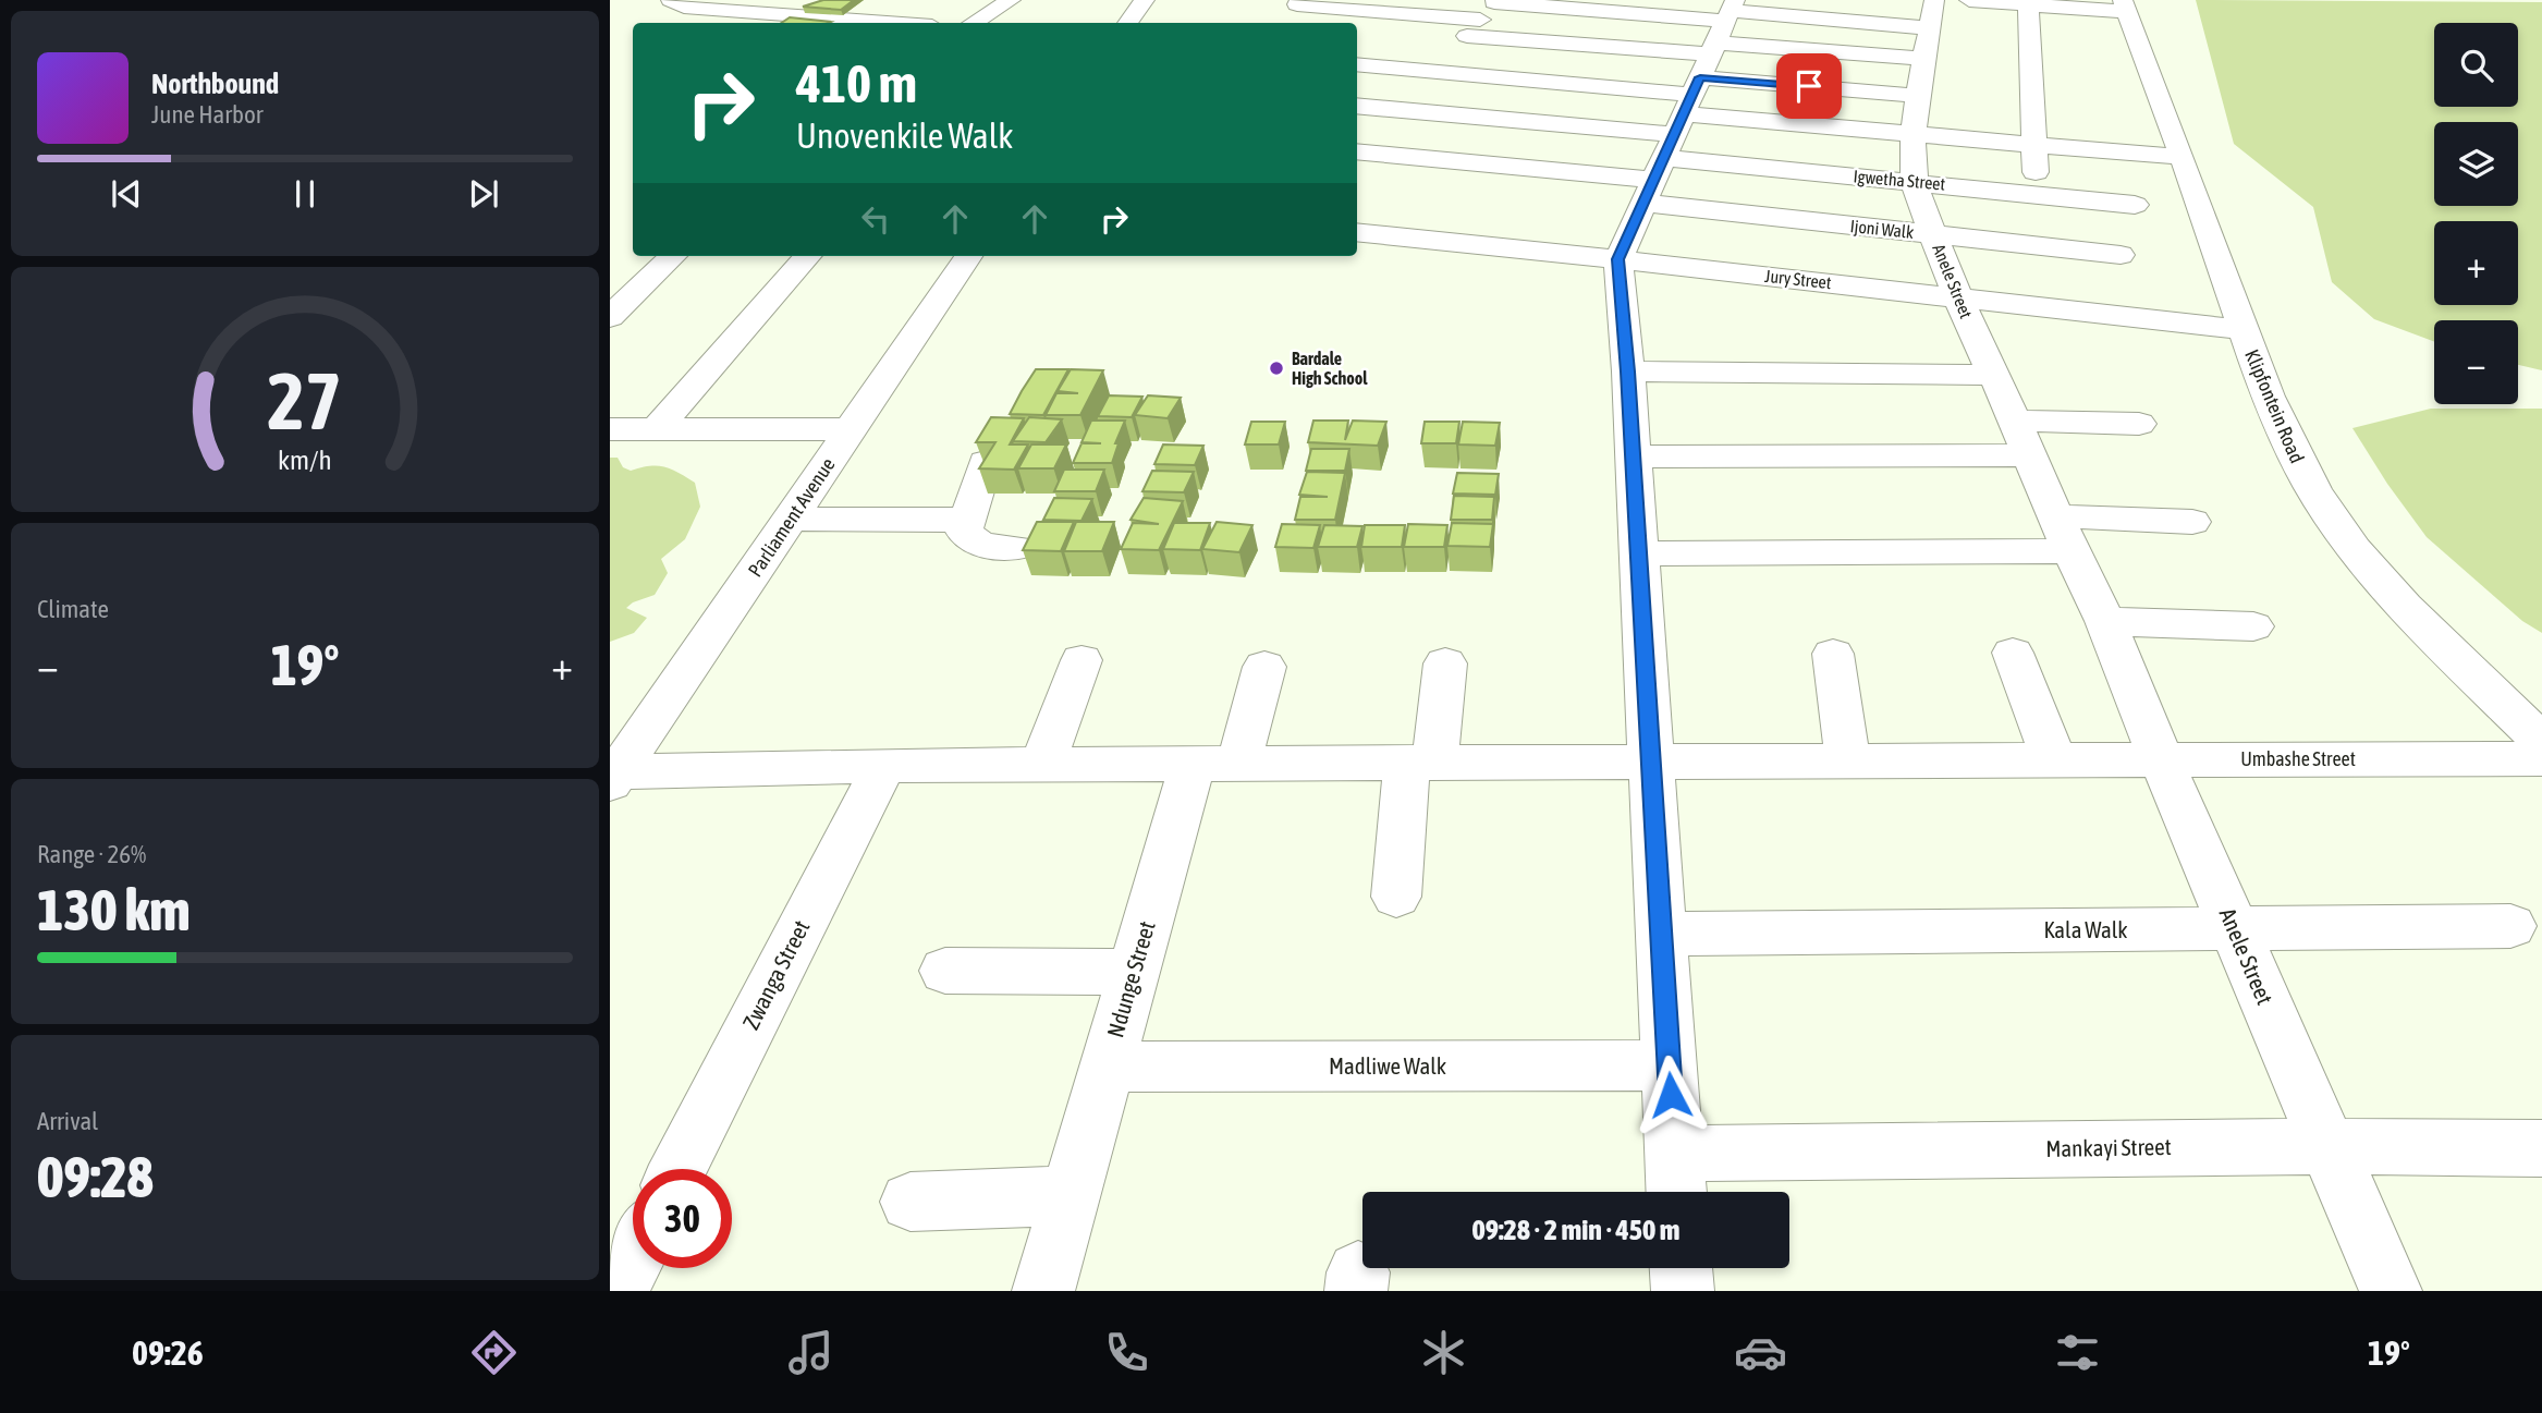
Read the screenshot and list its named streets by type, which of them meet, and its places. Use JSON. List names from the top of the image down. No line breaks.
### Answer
{"streets":{"street":["Igwetha Street","Ijoni Walk","Jury Street","Anele Street","Klipfontein Road","Parliament Avenue","Umbashe Street","Kala Walk","Zwanga Street","Ndunge Street","Madliwe Walk","Mankayi Street"]},"crossings":[["Igwetha Street","Ijoni Walk"],["Igwetha Street","Anele Street"],["Ijoni Walk","Anele Street"],["Jury Street","Anele Street"],["Jury Street","Klipfontein Road"],["Anele Street","Umbashe Street"],["Anele Street","Kala Walk"],["Anele Street","Mankayi Street"],["Parliament Avenue","Umbashe Street"],["Umbashe Street","Zwanga Street"],["Umbashe Street","Ndunge Street"],["Ndunge Street","Madliwe Walk"]],"places":["Bardale High School"],"page":{"map_buttons":["+","−"],"turn":["410 m","Unovenkile Walk"],"song":["Northbound","June Harbor"],"tile":["Climate",["Range · 26%","130 km"],["Arrival","09:28"]],"heat":["−","19°","+"],"limit":"30","trip":"09:28 · 2 min · 450 m","tabs":["09:26","19°"],"gauge":["27","km/h"]}}
